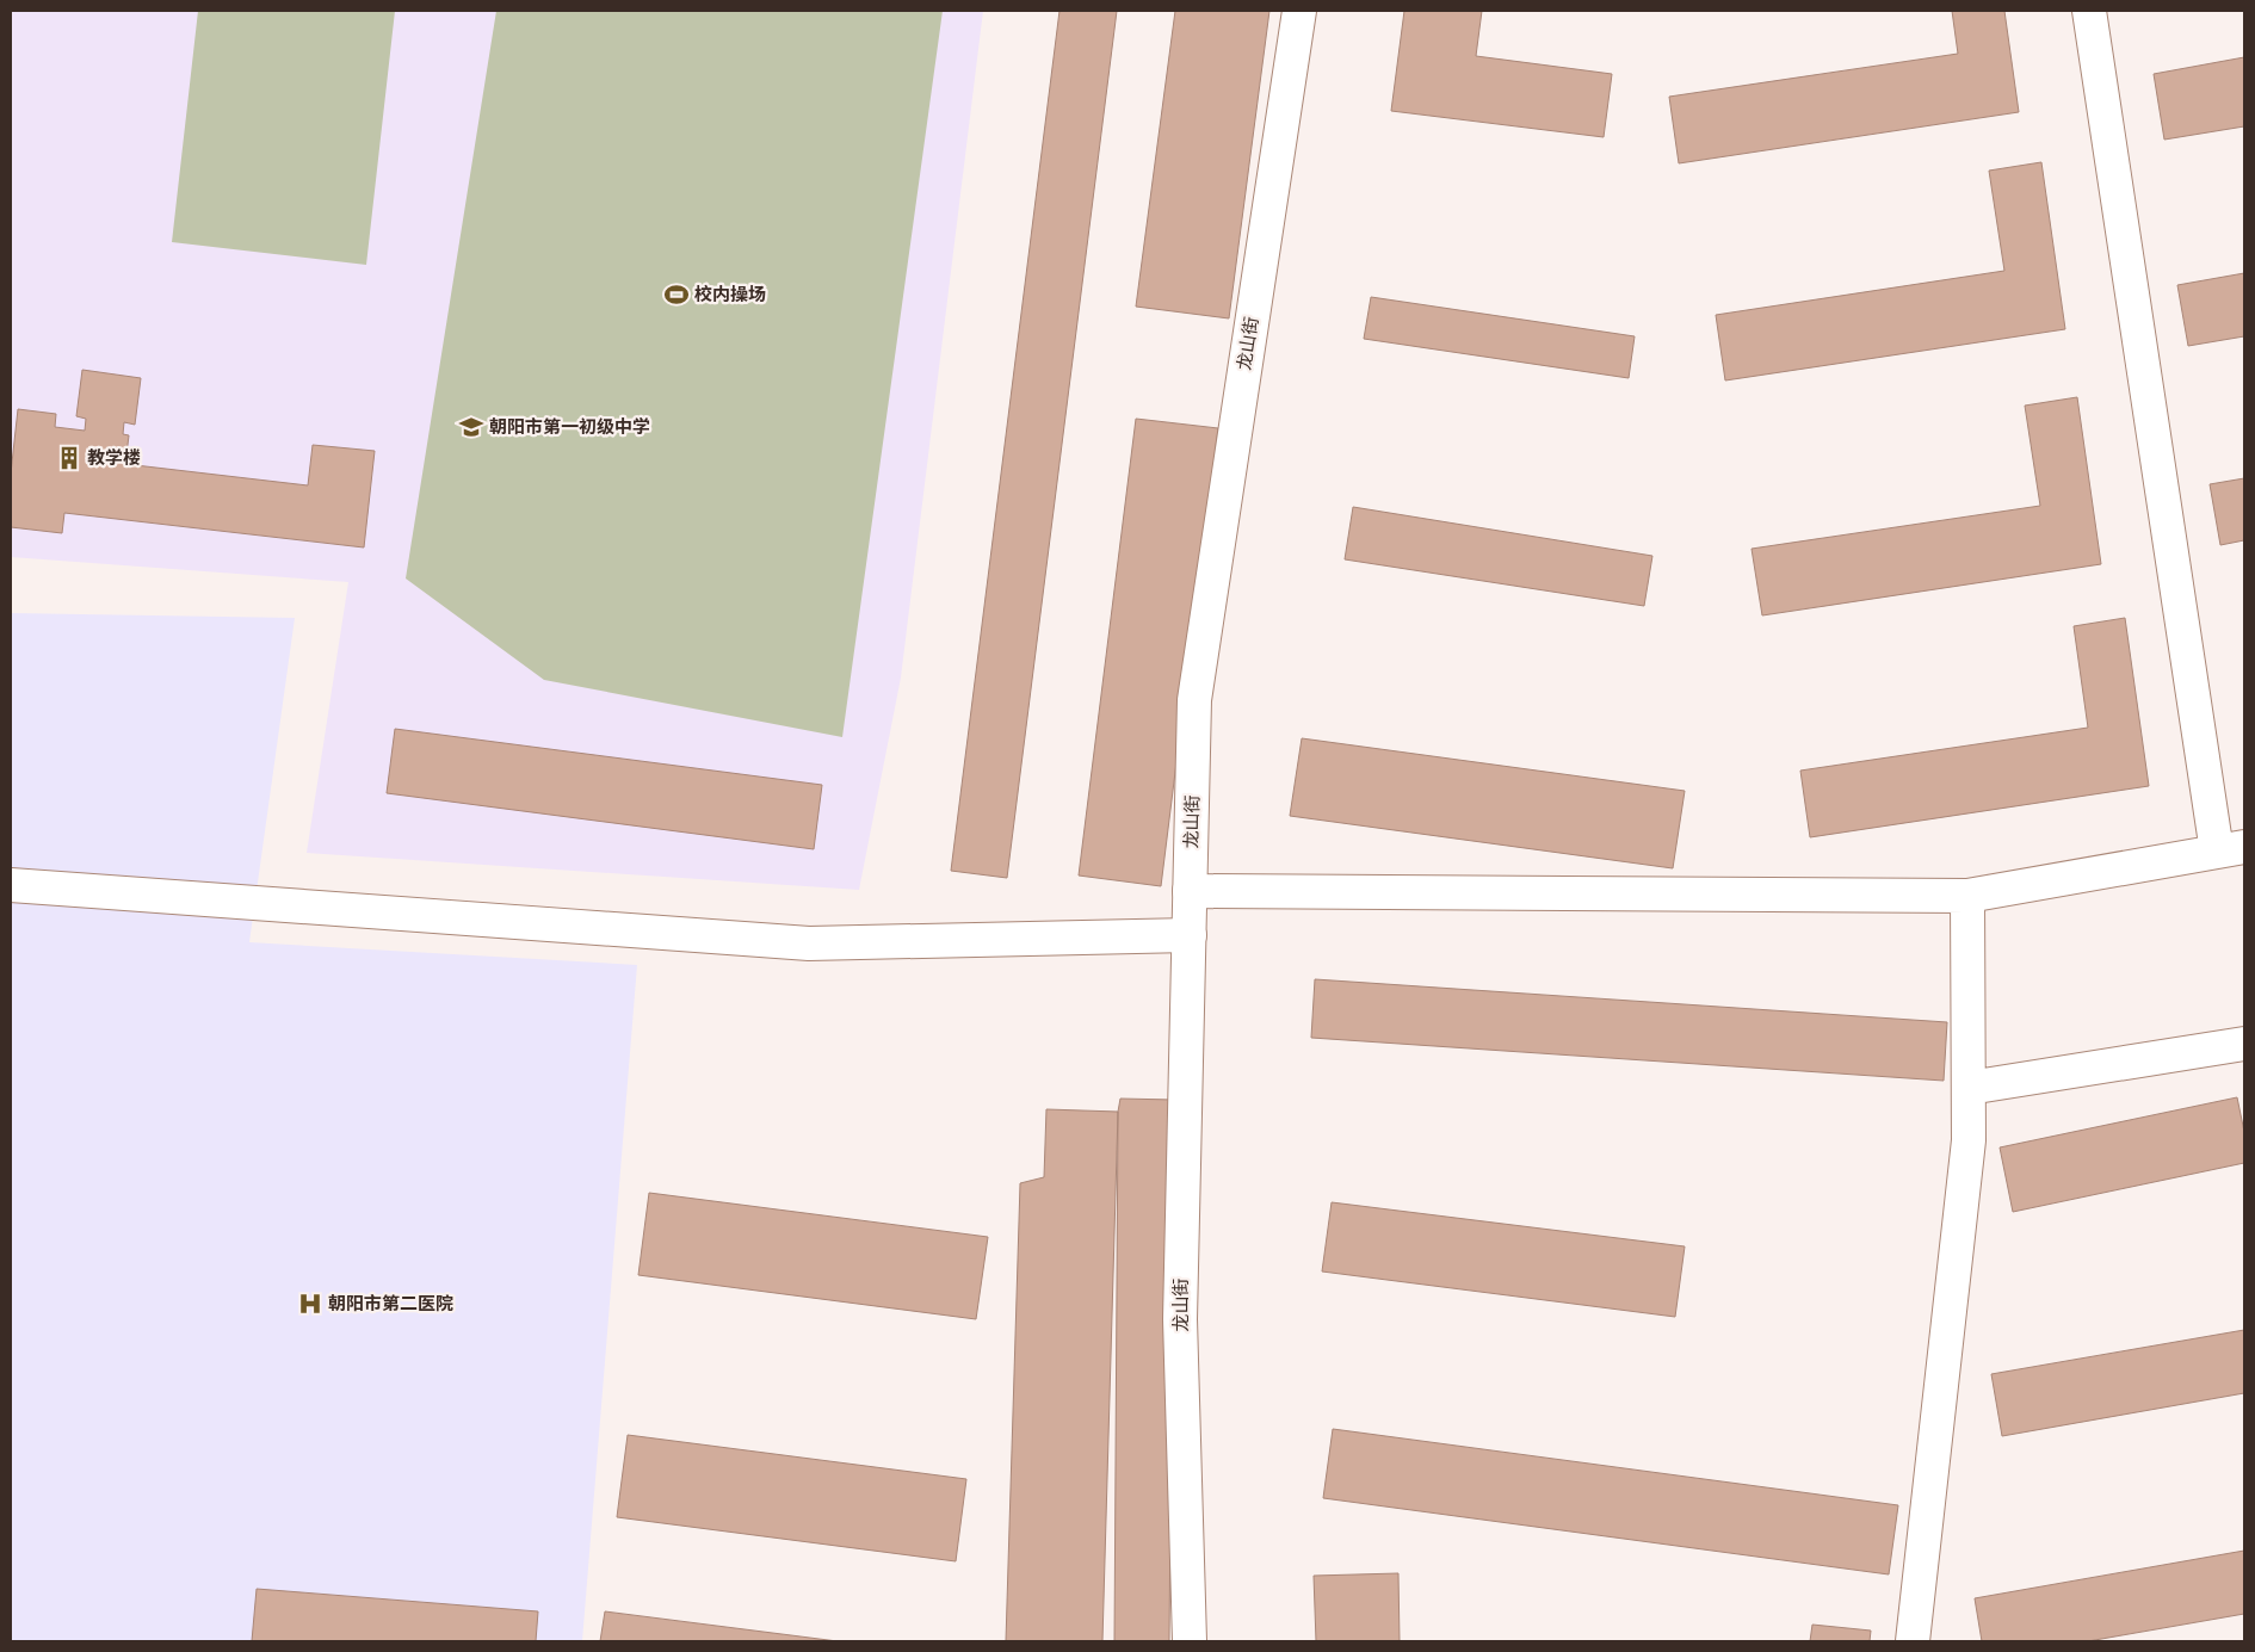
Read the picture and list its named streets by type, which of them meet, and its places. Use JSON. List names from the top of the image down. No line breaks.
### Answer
{"streets":{"street":["龙山街"]},"places":{"sports":["校内操场"],"school or university":["朝阳市第一初级中学"],"building":["教学楼"],"hospital":["朝阳市第二医院"]}}
